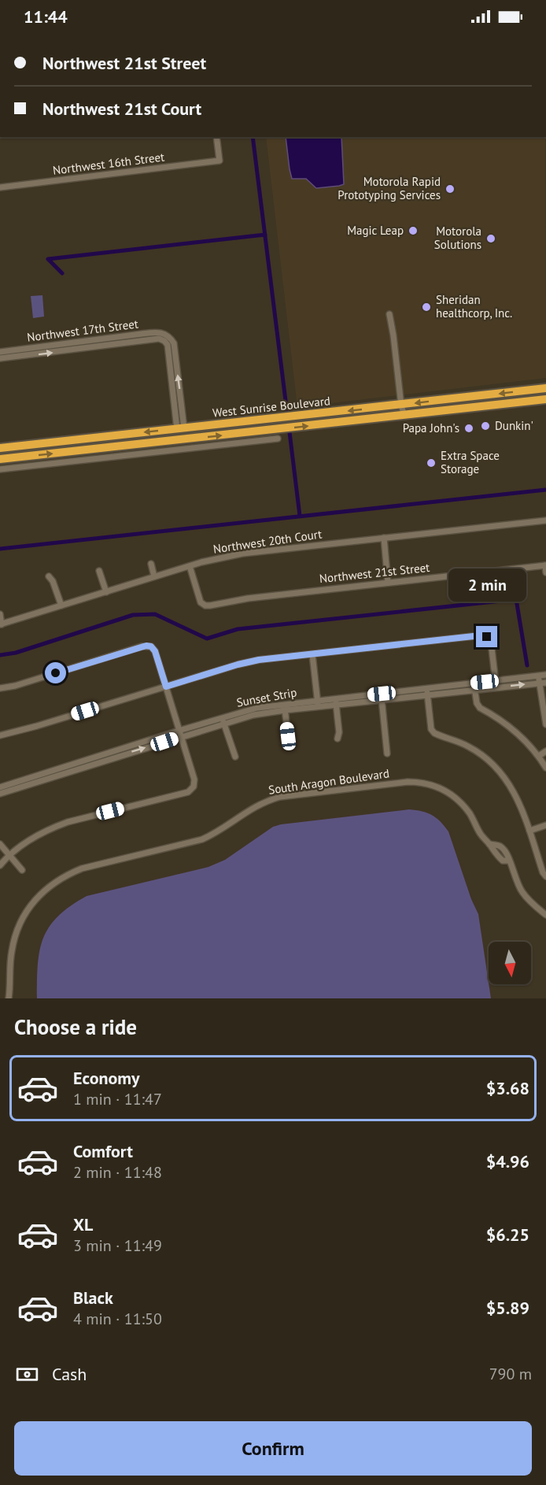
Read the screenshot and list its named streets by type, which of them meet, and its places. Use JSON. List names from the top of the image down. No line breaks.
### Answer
{"streets":{"highway":["West Sunrise Boulevard"],"street":["Northwest 16th Street","Northwest 17th Street","Northwest 20th Court","Northwest 21st Street","Sunset Strip","South Aragon Boulevard"]},"crossings":[["Northwest 20th Court","Northwest 21st Street"]],"places":["Motorola Rapid Prototyping Services","Magic Leap","Motorola Solutions","Sheridan healthcorp, Inc.","Dunkin'","Papa John's","Extra Space Storage"],"north":"bottom","page":{"status":"11:44","banner":["Northwest 21st Street","Northwest 21st Court"],"bubble":"2 min","heading":"Choose a ride","list":[{"name":"Economy","note":"1 min · 11:47","value":"$3.68"},{"name":"Comfort","note":"2 min · 11:48","value":"$4.96"},{"name":"XL","note":"3 min · 11:49","value":"$6.25"},{"name":"Black","note":"4 min · 11:50","value":"$5.89"}],"pay":["Cash","790 m"],"buttons":"Confirm"}}
